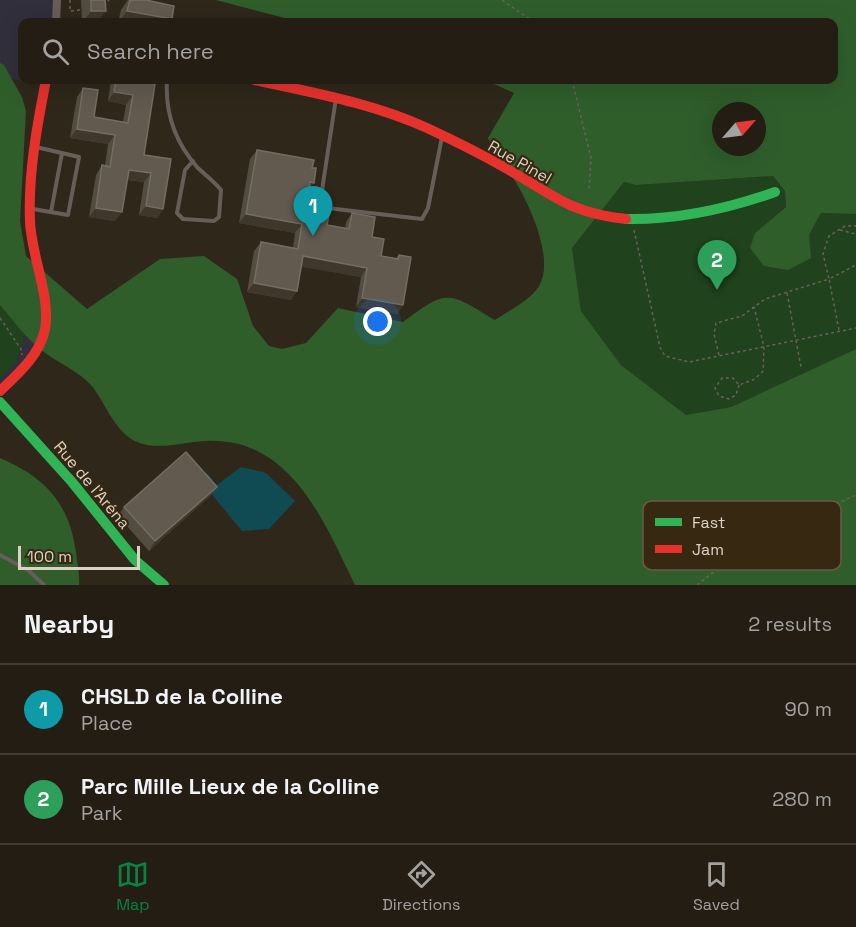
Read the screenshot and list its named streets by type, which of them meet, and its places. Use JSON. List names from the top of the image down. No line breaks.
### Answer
{"streets":{"street":["Rue Pinel","Rue de l'Aréna"]},"legend":["Fast","Jam"],"scale_bar":"100 m","north":"top right","page":{"search":"Search here","pins":["1","2"],"scale":"100 m","heading":["Nearby","2 results"],"list":[{"mark":"1","name":"CHSLD de la Colline","note":"Place","value":"90 m"},{"mark":"2","name":"Parc Mille Lieux de la Colline","note":"Park","value":"280 m"}],"nav":["Map","Directions","Saved"]}}
